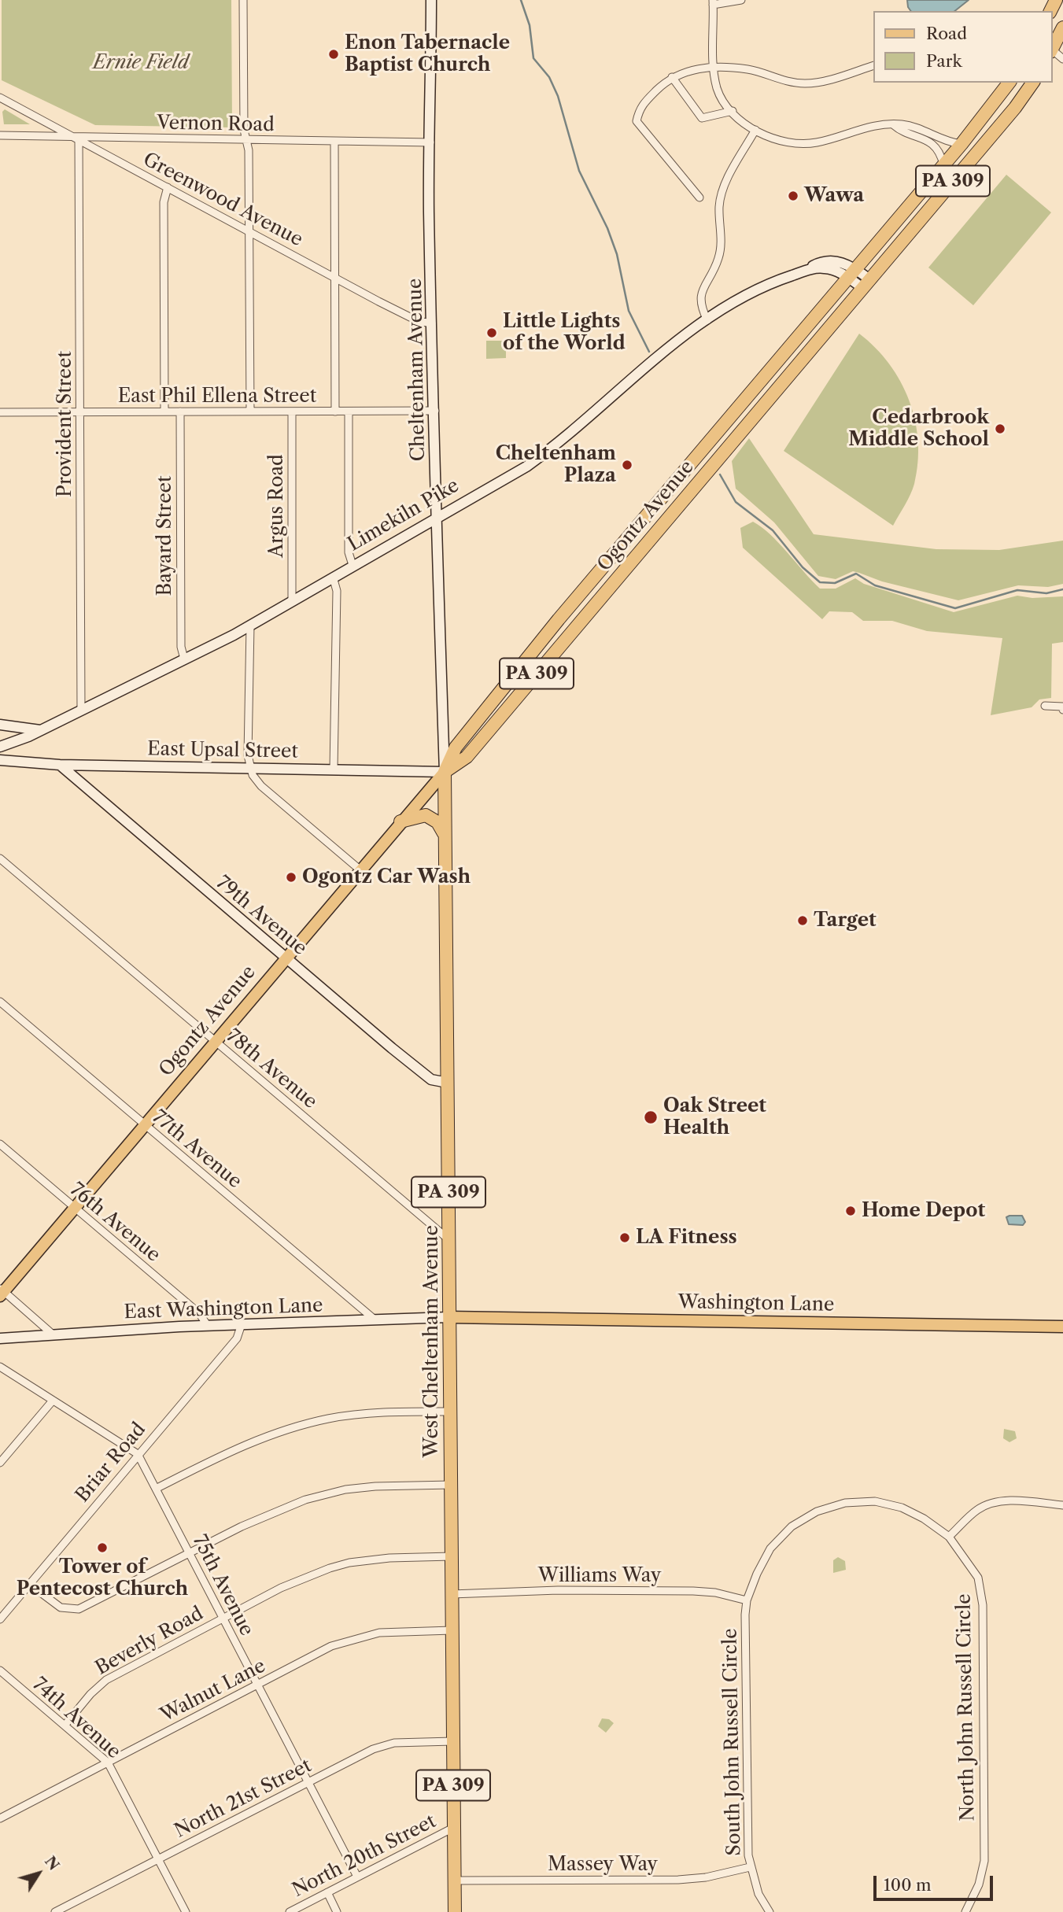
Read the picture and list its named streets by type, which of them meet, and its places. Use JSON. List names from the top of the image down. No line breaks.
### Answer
{"streets":{"highway":["PA 309","Ogontz Avenue","West Cheltenham Avenue"],"main road":["Washington Lane"],"street":["Vernon Road","Greenwood Avenue","Cheltenham Avenue","East Phil Ellena Street","Provident Street","Argus Road","Limekiln Pike","Bayard Street","East Upsal Street","79th Avenue","78th Avenue","77th Avenue","76th Avenue","East Washington Lane","Briar Road","Williams Way","75th Avenue","Beverly Road","Walnut Lane","North John Russell Circle","74th Avenue","South John Russell Circle","North 21st Street","North 20th Street","Massey Way"]},"crossings":[["Vernon Road","Greenwood Avenue"],["Vernon Road","Cheltenham Avenue"],["Vernon Road","Provident Street"],["PA 309","Limekiln Pike"],["PA 309","Ogontz Avenue"],["Greenwood Avenue","Cheltenham Avenue"],["Greenwood Avenue","Provident Street"],["Cheltenham Avenue","East Phil Ellena Street"],["Cheltenham Avenue","Limekiln Pike"],["Cheltenham Avenue","Ogontz Avenue"],["Cheltenham Avenue","East Upsal Street"],["Cheltenham Avenue","West Cheltenham Avenue"],["East Phil Ellena Street","Provident Street"],["East Phil Ellena Street","Argus Road"],["East Phil Ellena Street","Bayard Street"],["Provident Street","Limekiln Pike"],["Argus Road","Limekiln Pike"],["Limekiln Pike","Ogontz Avenue"],["Limekiln Pike","Bayard Street"],["Ogontz Avenue","East Upsal Street"],["Ogontz Avenue","79th Avenue"],["Ogontz Avenue","78th Avenue"],["Ogontz Avenue","77th Avenue"],["Ogontz Avenue","76th Avenue"],["Ogontz Avenue","West Cheltenham Avenue"],["East Upsal Street","79th Avenue"],["East Upsal Street","West Cheltenham Avenue"],["79th Avenue","West Cheltenham Avenue"],["78th Avenue","West Cheltenham Avenue"],["77th Avenue","East Washington Lane"],["76th Avenue","East Washington Lane"],["Washington Lane","East Washington Lane"],["Washington Lane","West Cheltenham Avenue"],["East Washington Lane","West Cheltenham Avenue"],["East Washington Lane","Briar Road"],["West Cheltenham Avenue","Williams Way"],["West Cheltenham Avenue","Beverly Road"],["West Cheltenham Avenue","Walnut Lane"],["West Cheltenham Avenue","North 21st Street"],["West Cheltenham Avenue","North 20th Street"],["West Cheltenham Avenue","Massey Way"],["Briar Road","75th Avenue"],["Williams Way","North John Russell Circle"],["Williams Way","South John Russell Circle"],["75th Avenue","Beverly Road"],["75th Avenue","Walnut Lane"],["75th Avenue","North 21st Street"],["75th Avenue","North 20th Street"],["Beverly Road","74th Avenue"],["Walnut Lane","74th Avenue"],["North John Russell Circle","South John Russell Circle"],["74th Avenue","North 21st Street"],["South John Russell Circle","Massey Way"]],"parks":["Ernie Field"],"places":["Enon Tabernacle Baptist Church","Wawa","Little Lights of the World","Cedarbrook Middle School","Cheltenham Plaza","Ogontz Car Wash","Target","Oak Street Health","Home Depot","LA Fitness","Tower of Pentecost Church"],"legend":["Road","Park"],"scale_bar":"100 m","north":"top right"}
